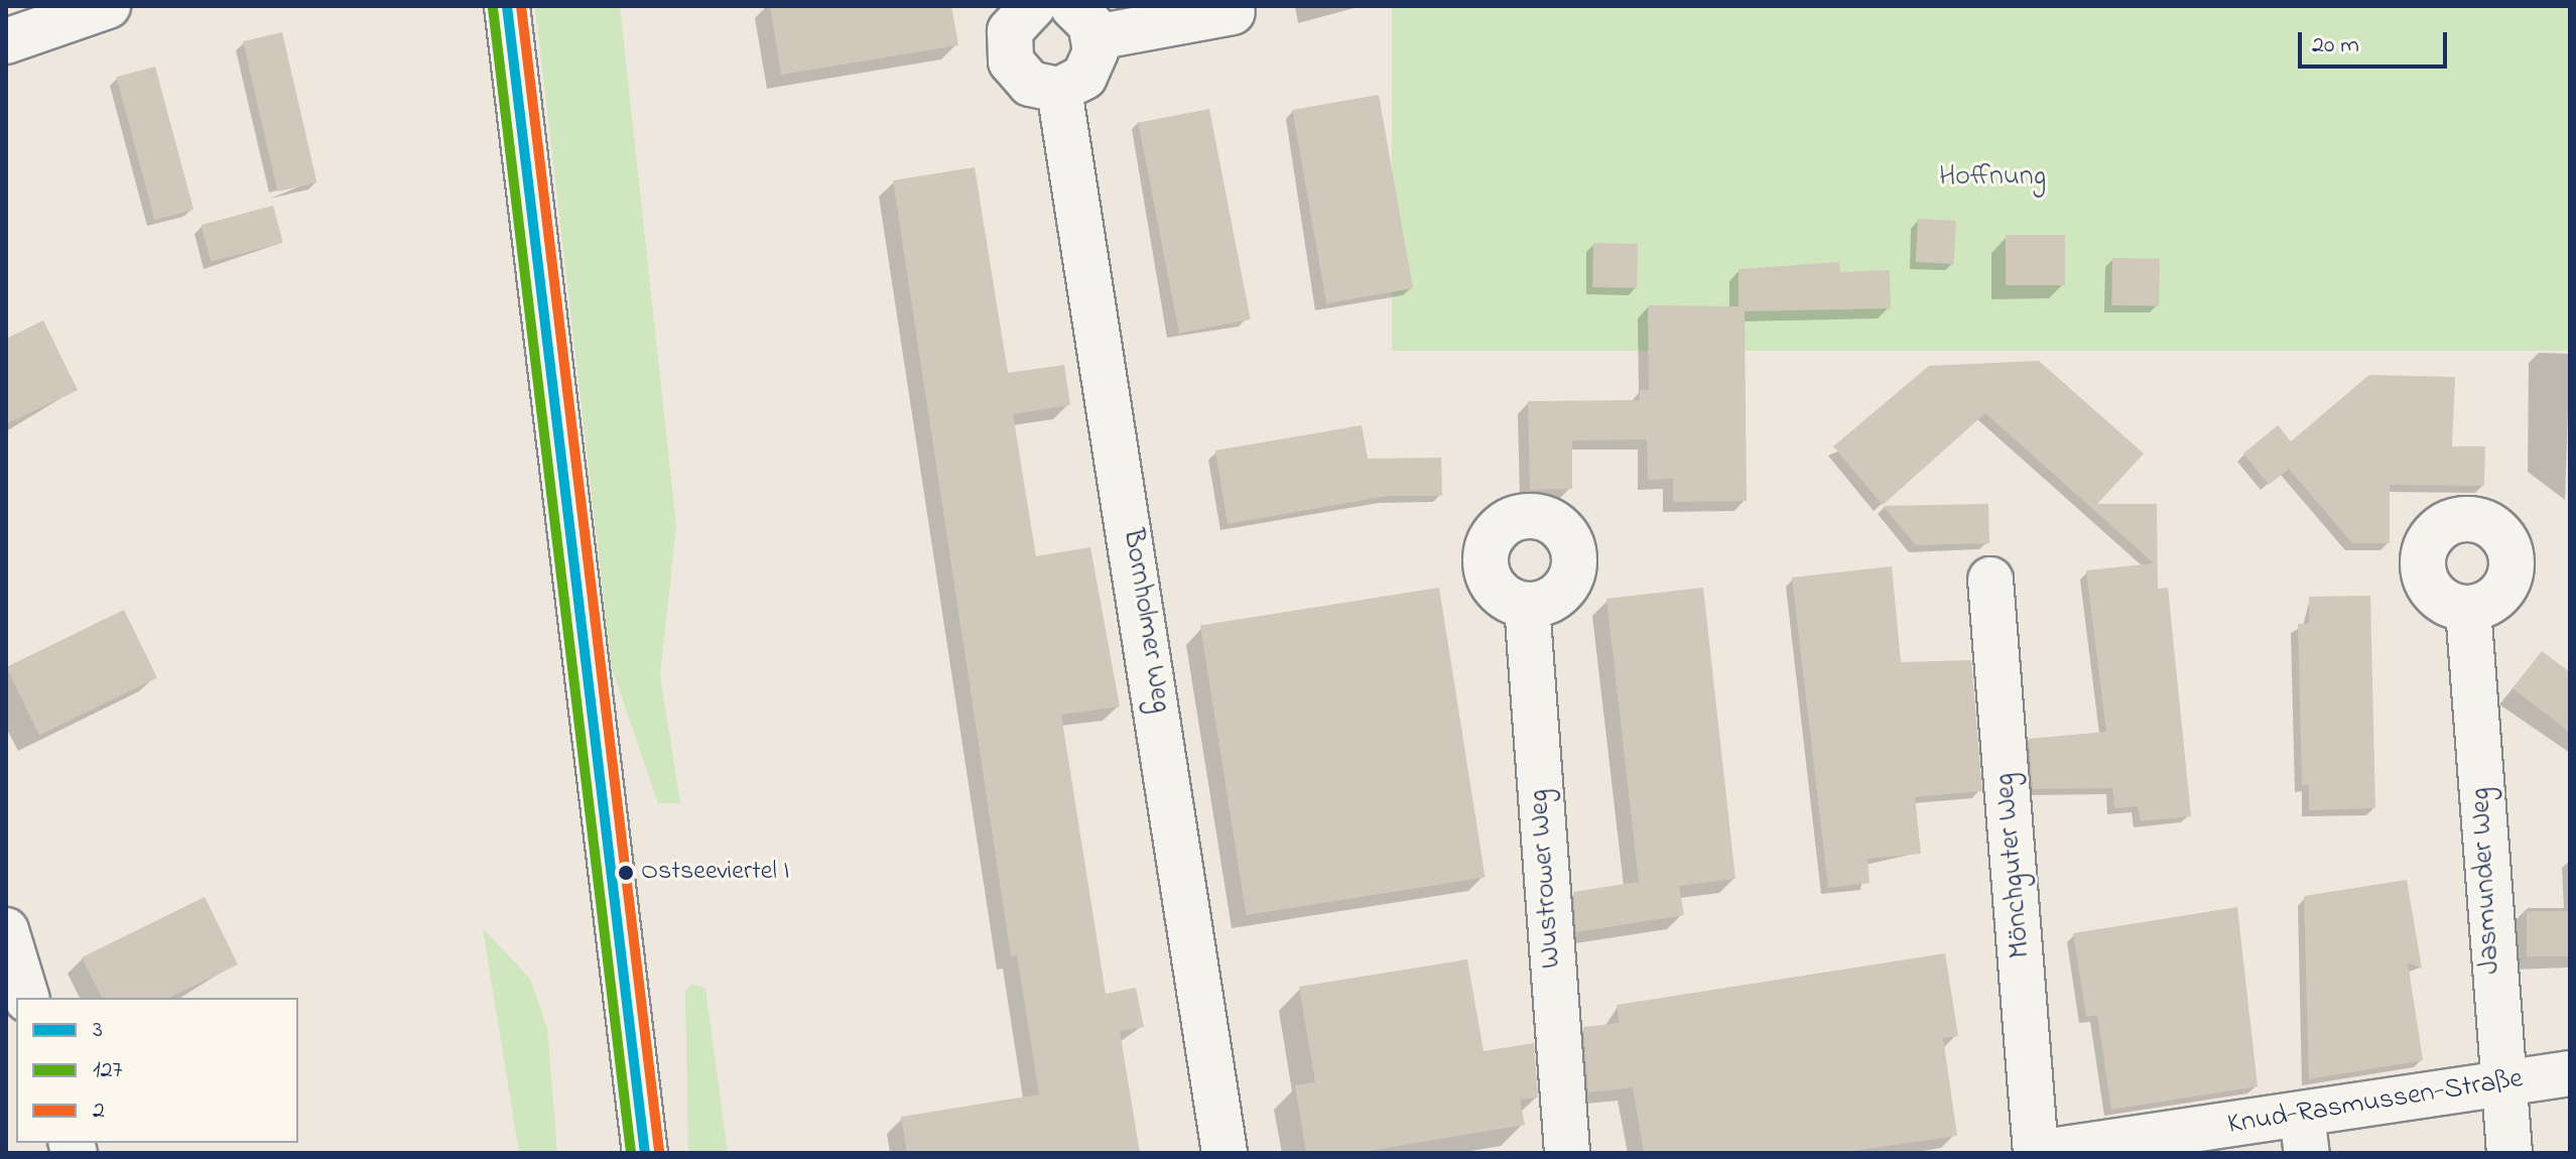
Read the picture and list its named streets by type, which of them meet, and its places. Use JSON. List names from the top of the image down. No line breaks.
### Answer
{"streets":{"street":["Bornholmer Weg","Mönchguter Weg","Wustrower Weg","Jasmunder Weg","Knud-Rasmussen-Straße"]},"crossings":[["Mönchguter Weg","Knud-Rasmussen-Straße"],["Jasmunder Weg","Knud-Rasmussen-Straße"]],"parks":["Hoffnung"],"places":["Ostseeviertel I"],"lines":["transit line 3","transit line 2","transit line 127"],"legend":["3","127","2"],"scale_bar":"20 m"}
